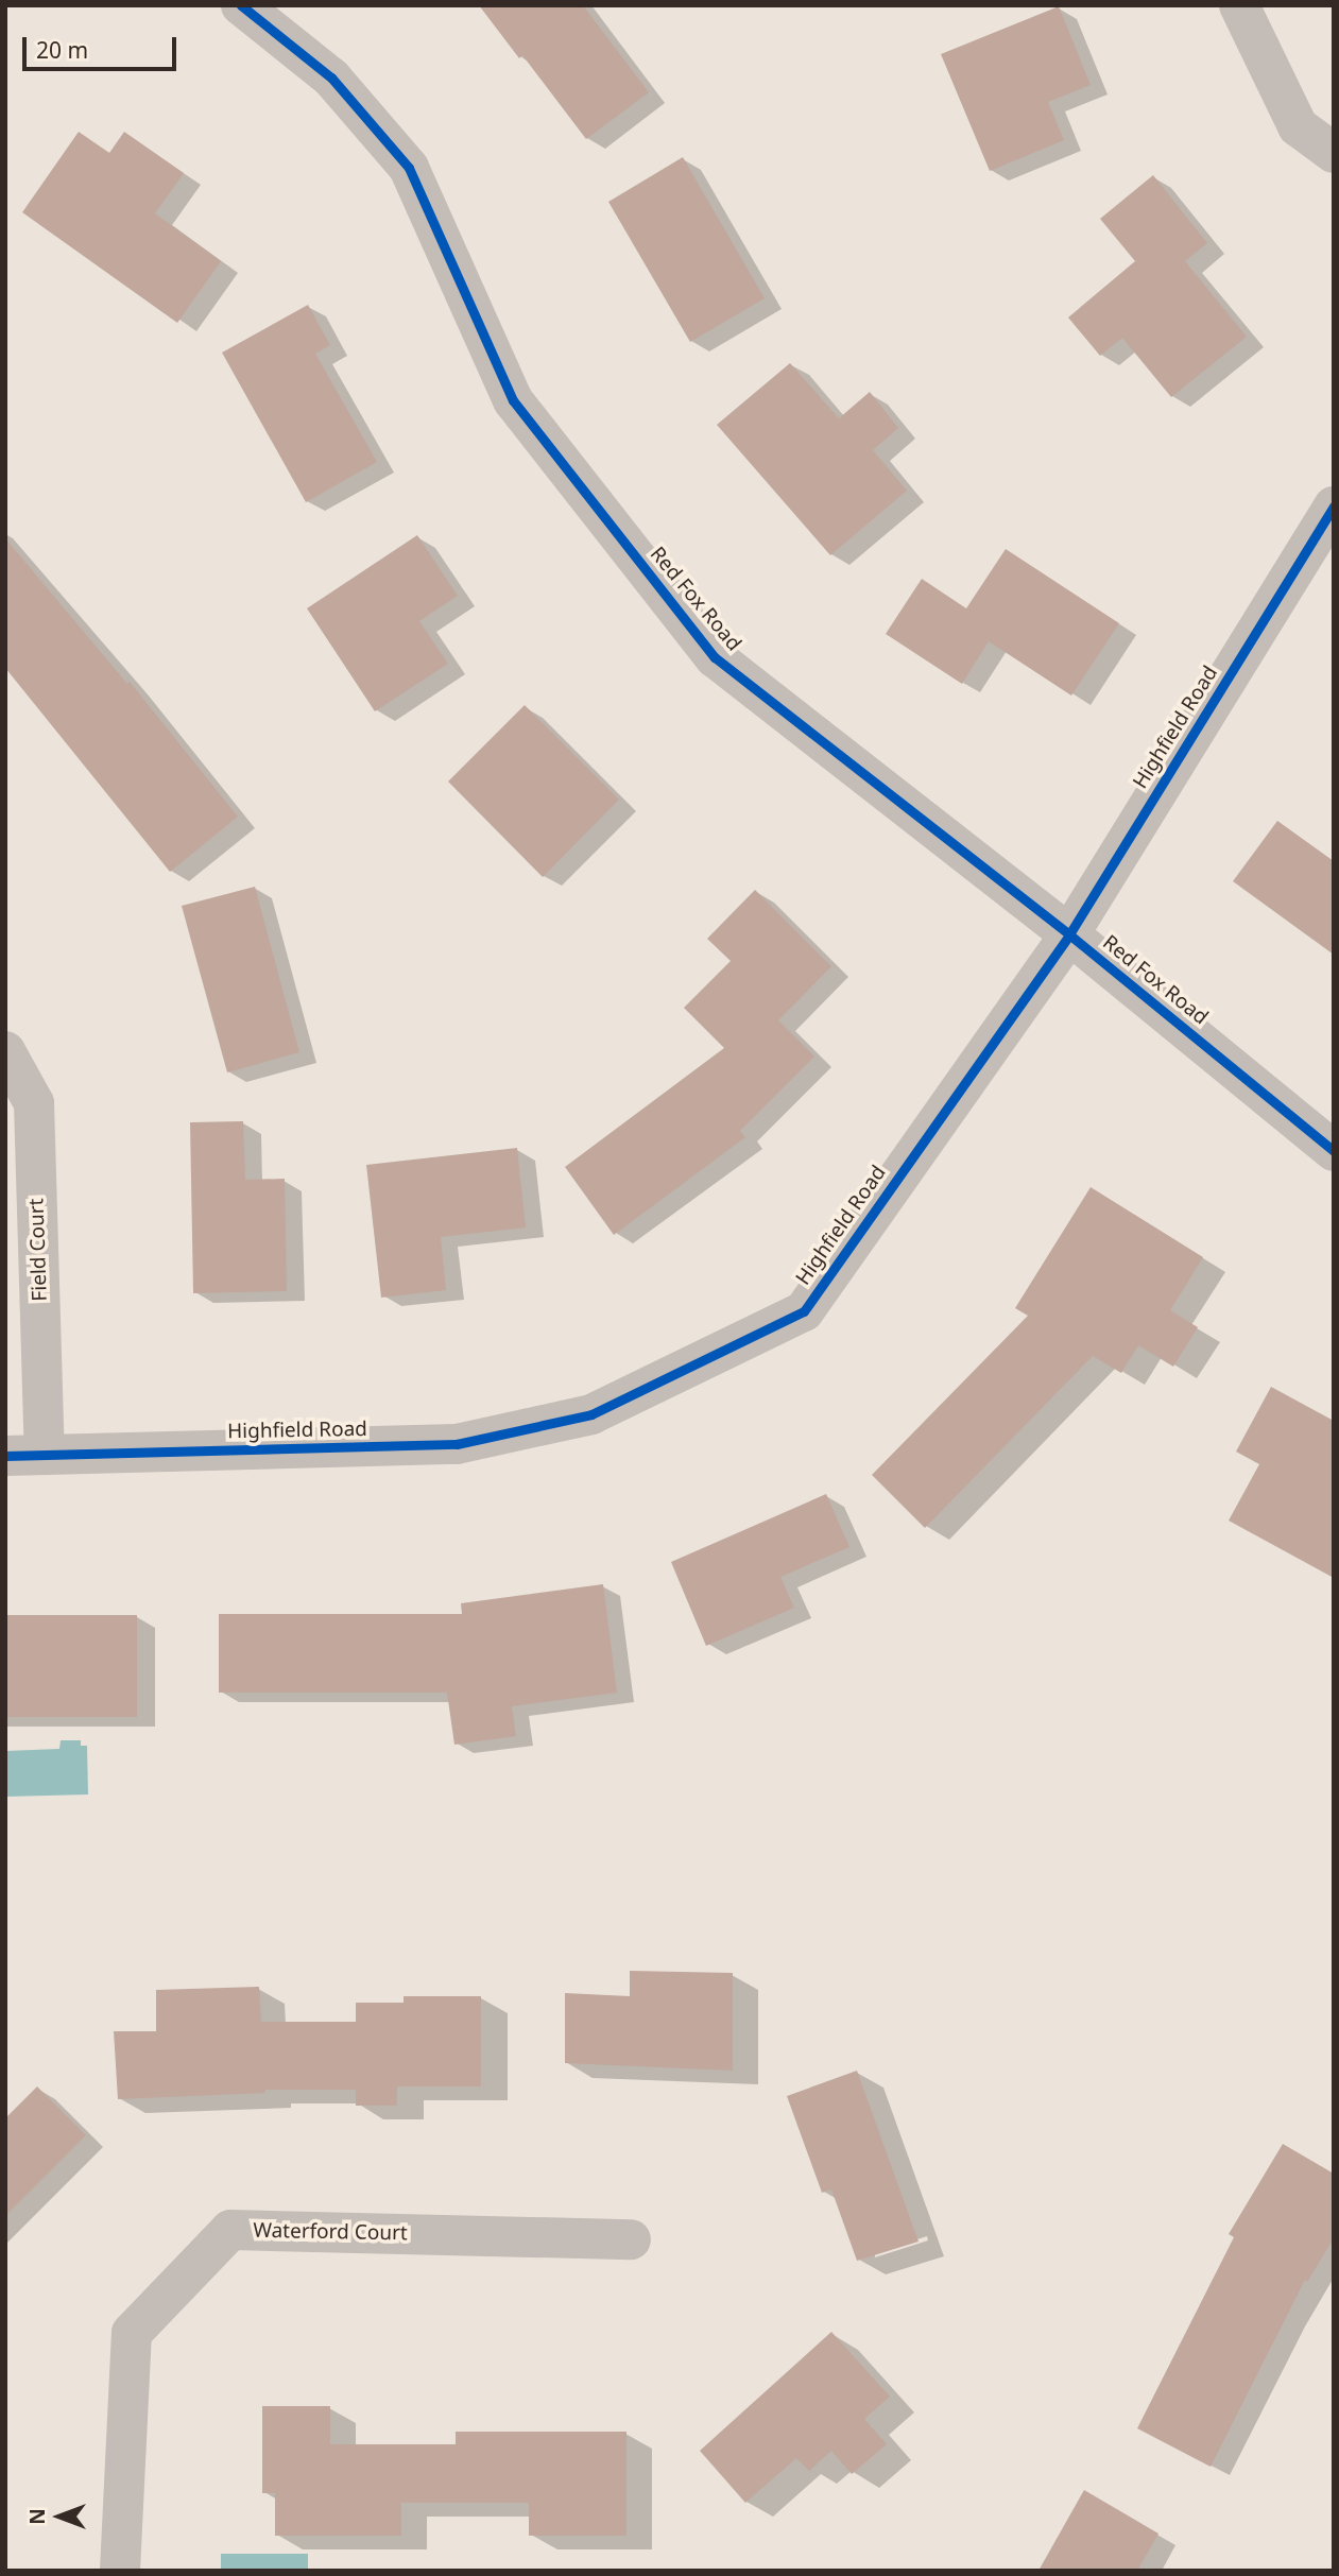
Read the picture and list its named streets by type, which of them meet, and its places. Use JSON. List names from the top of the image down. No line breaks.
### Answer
{"streets":{"street":["Red Fox Road","Highfield Road","Field Court","Waterford Court"]},"crossings":[["Red Fox Road","Highfield Road"],["Highfield Road","Field Court"]],"scale_bar":"20 m","north":"left"}
